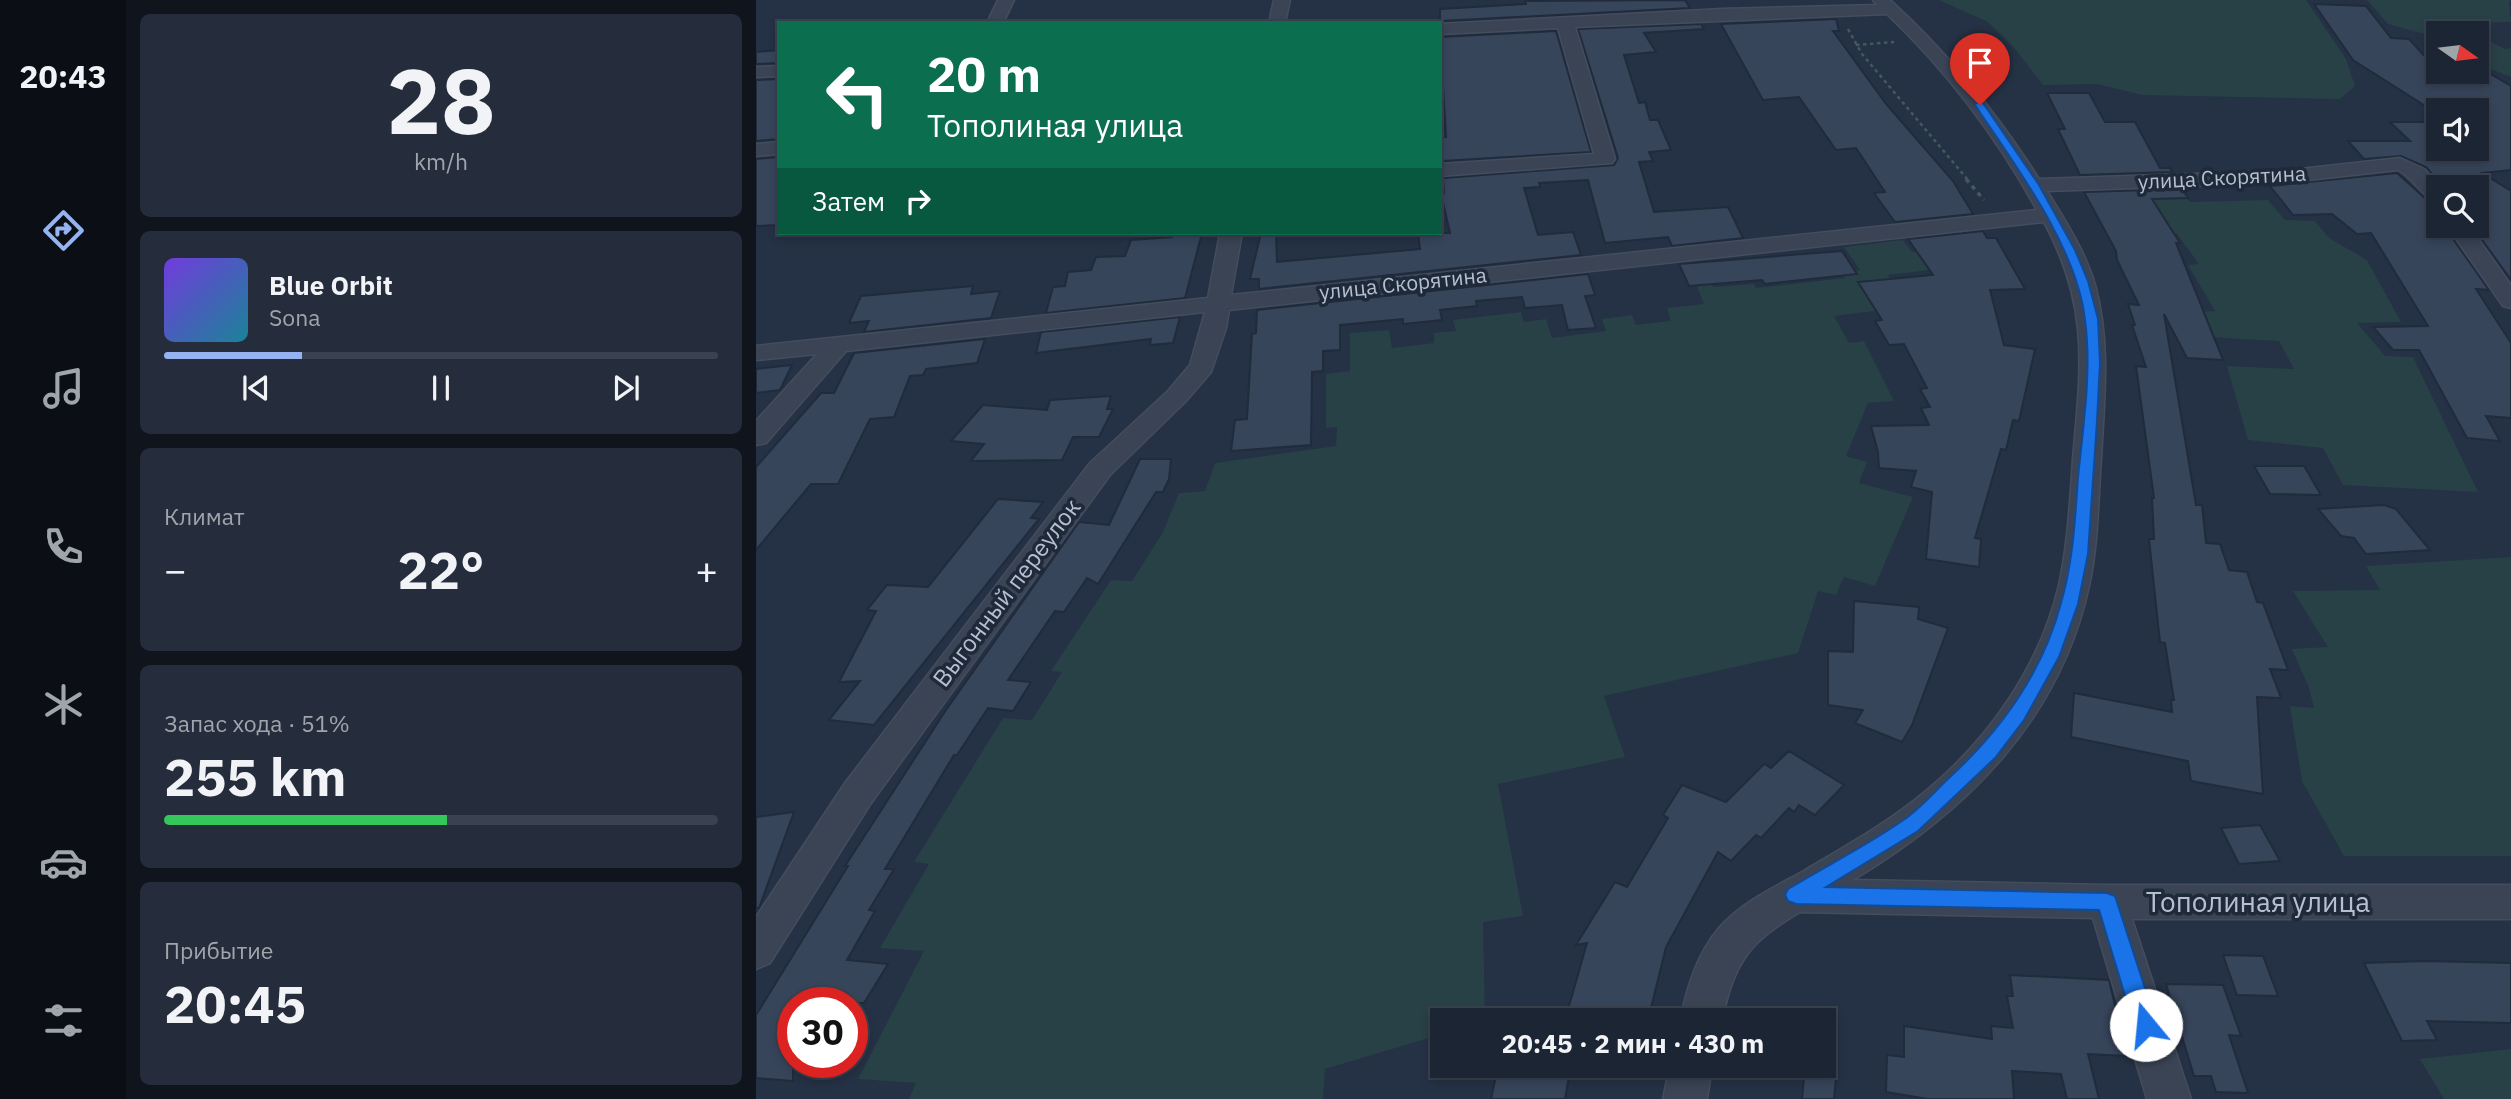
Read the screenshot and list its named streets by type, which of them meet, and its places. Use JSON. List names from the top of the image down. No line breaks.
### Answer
{"streets":{"street":["улица Скорятина","Выгонный переулок","Тополиная улица"]},"crossings":[["улица Скорятина","Выгонный переулок"]],"north":"right","page":{"tabs":"20:43","tile":[["28","km/h"],"Климат",["Запас хода · 51%","255 km"],["Прибытие","20:45"]],"turn":["20 m","Тополиная улица"],"then":"Затем","song":["Blue Orbit","Sona"],"heat":["−","22°","+"],"limit":"30","trip":"20:45 · 2 мин · 430 m"}}
